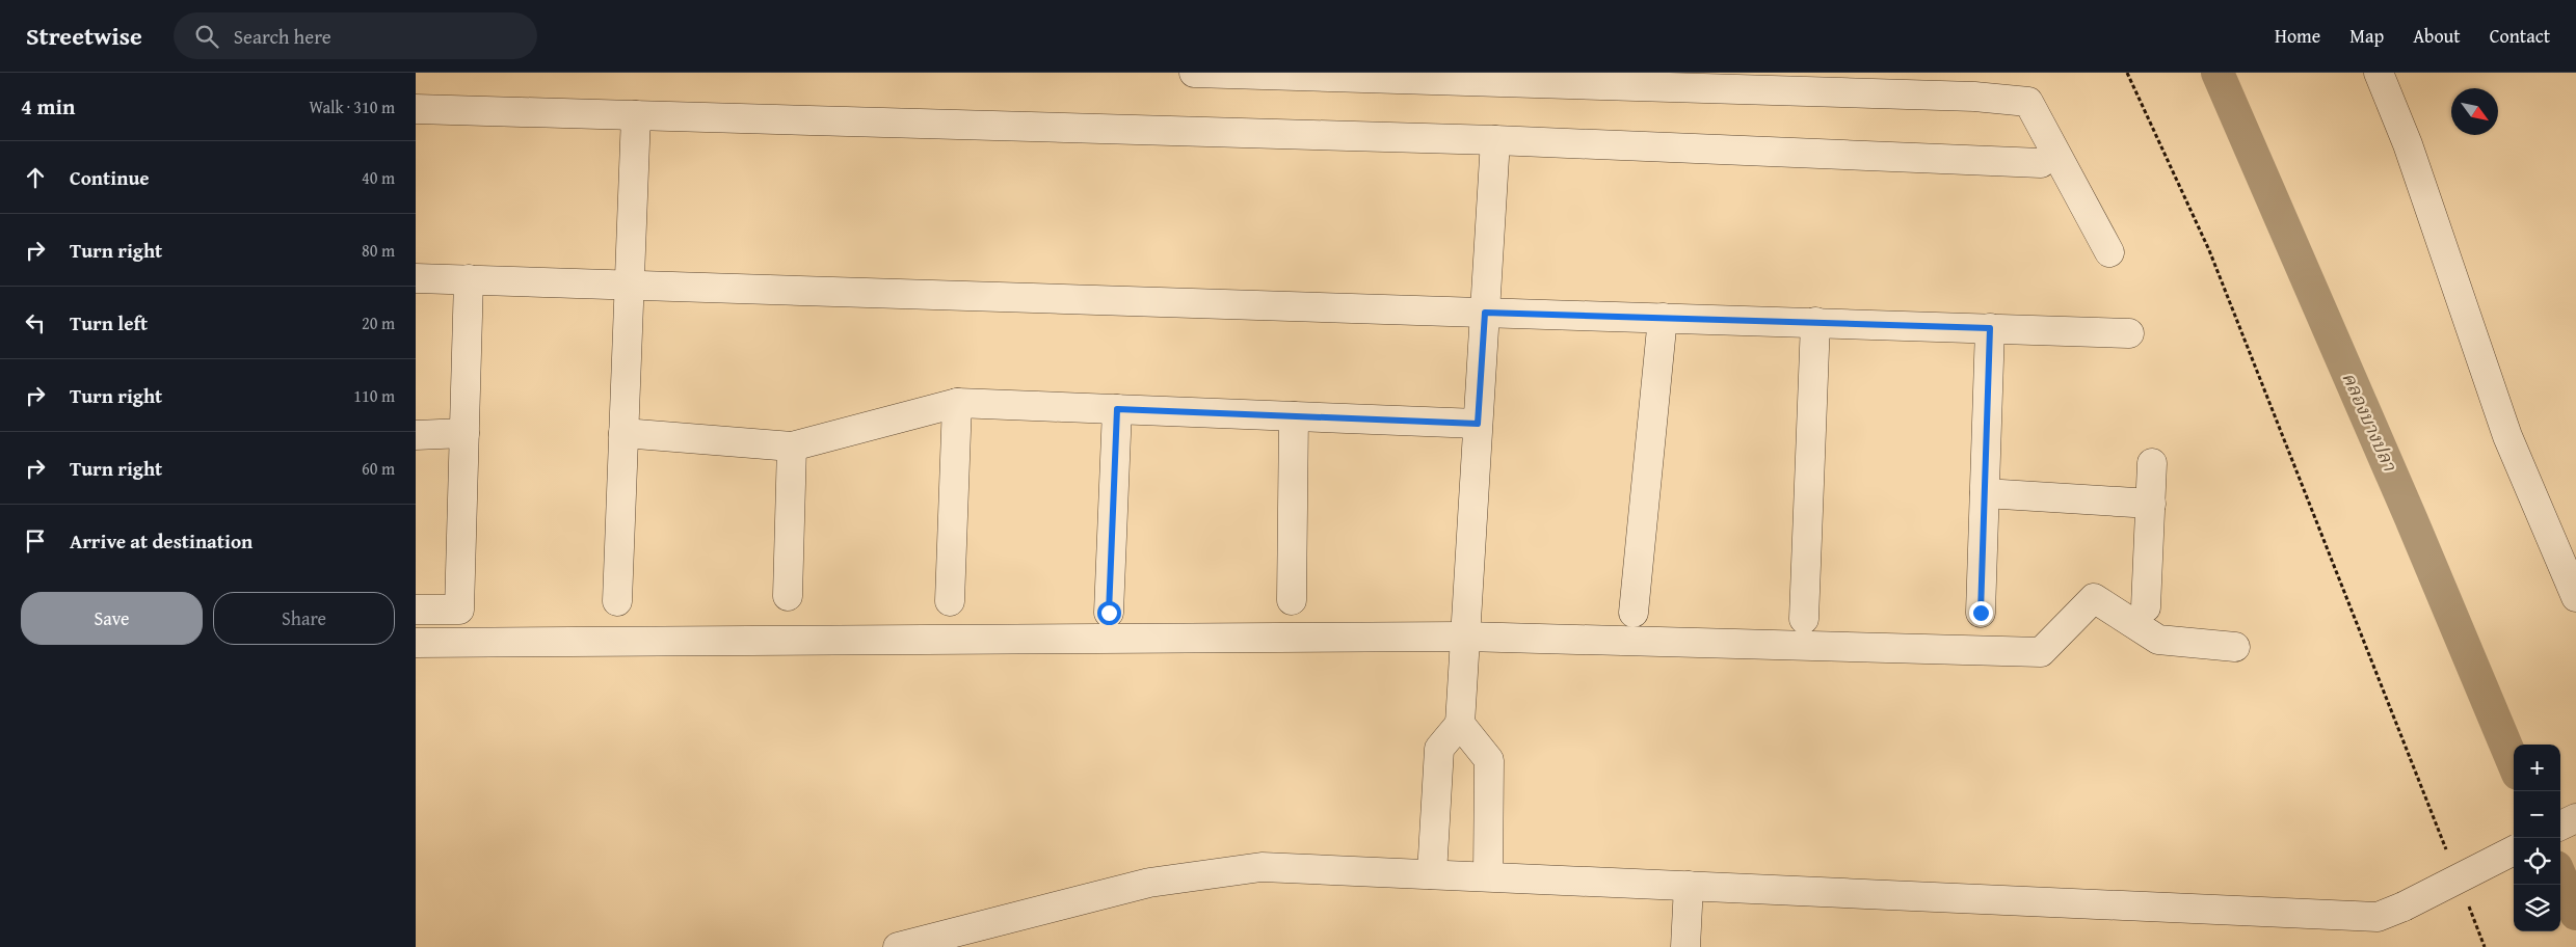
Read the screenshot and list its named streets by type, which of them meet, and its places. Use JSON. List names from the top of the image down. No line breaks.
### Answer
{"water":["คลองบางปลา"],"north":"bottom right","page":{"header":"Streetwise","search":"Search here","nav":["Home","Map","About","Contact"],"heading":["4 min","Walk · 310 m"],"list":[["Continue","40 m"],["Turn right","80 m"],["Turn left","20 m"],["Turn right","110 m"],["Turn right","60 m"],"Arrive at destination"],"buttons":["Save","Share"],"map_buttons":["+","−"]}}
